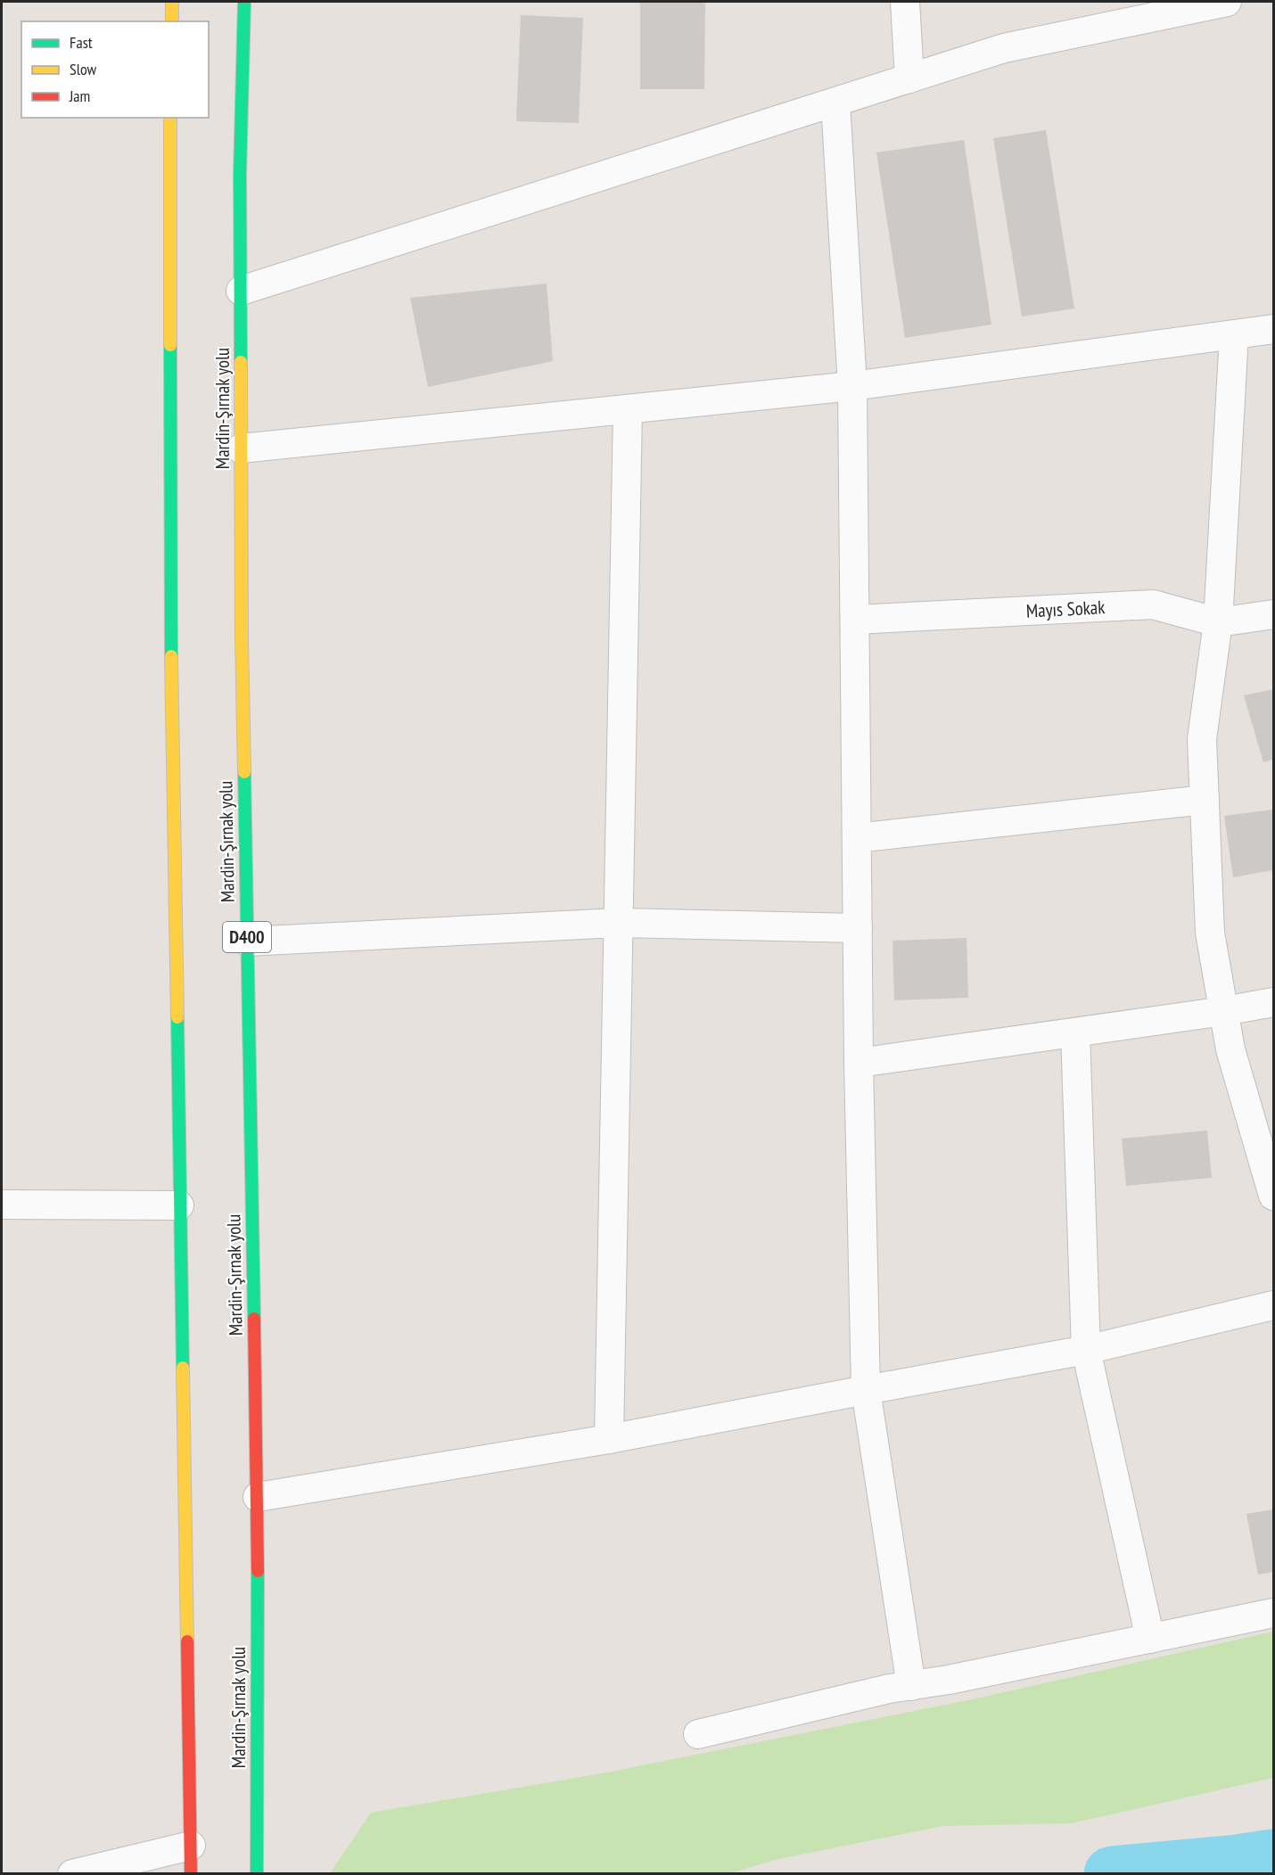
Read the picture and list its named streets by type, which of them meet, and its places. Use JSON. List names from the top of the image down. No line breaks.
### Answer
{"streets":{"highway":["Mardin-Şırnak yolu","D400"],"street":["Mayıs Sokak"]},"legend":["Fast","Slow","Jam"]}
